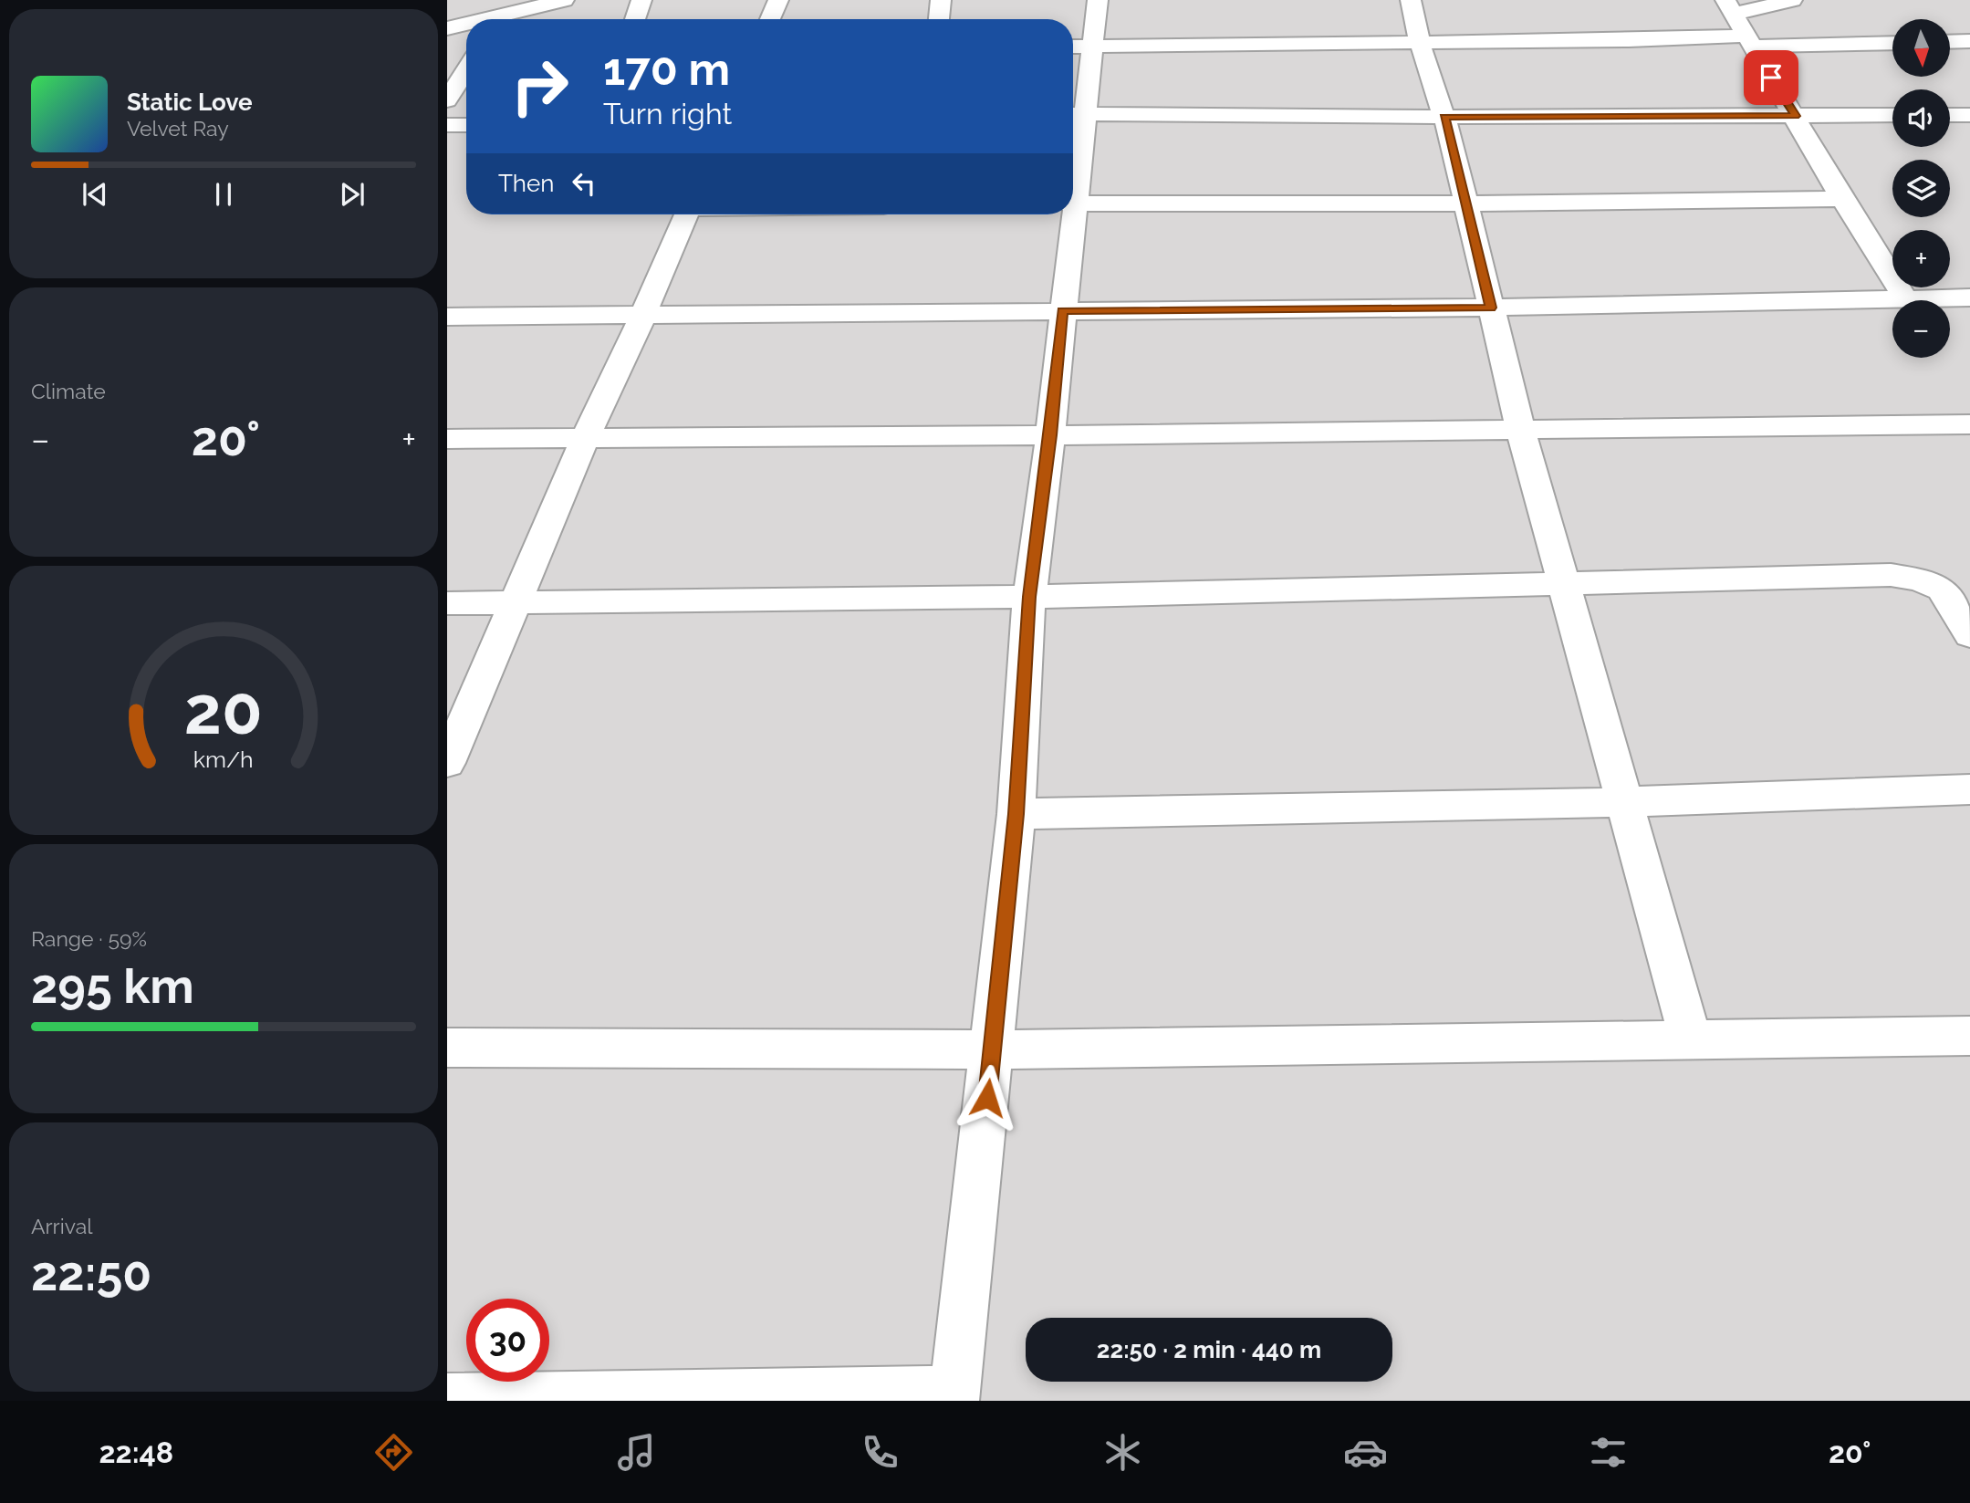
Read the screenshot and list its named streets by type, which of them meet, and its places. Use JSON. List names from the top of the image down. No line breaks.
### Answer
{"north":"bottom","page":{"map_buttons":["+","−"],"turn":["170 m","Turn right"],"song":["Static Love","Velvet Ray"],"then":"Then","tile":["Climate",["Range · 59%","295 km"],["Arrival","22:50"]],"heat":["−","20°","+"],"limit":"30","trip":"22:50 · 2 min · 440 m","tabs":["22:48","20°"],"gauge":["20","km/h"]}}
